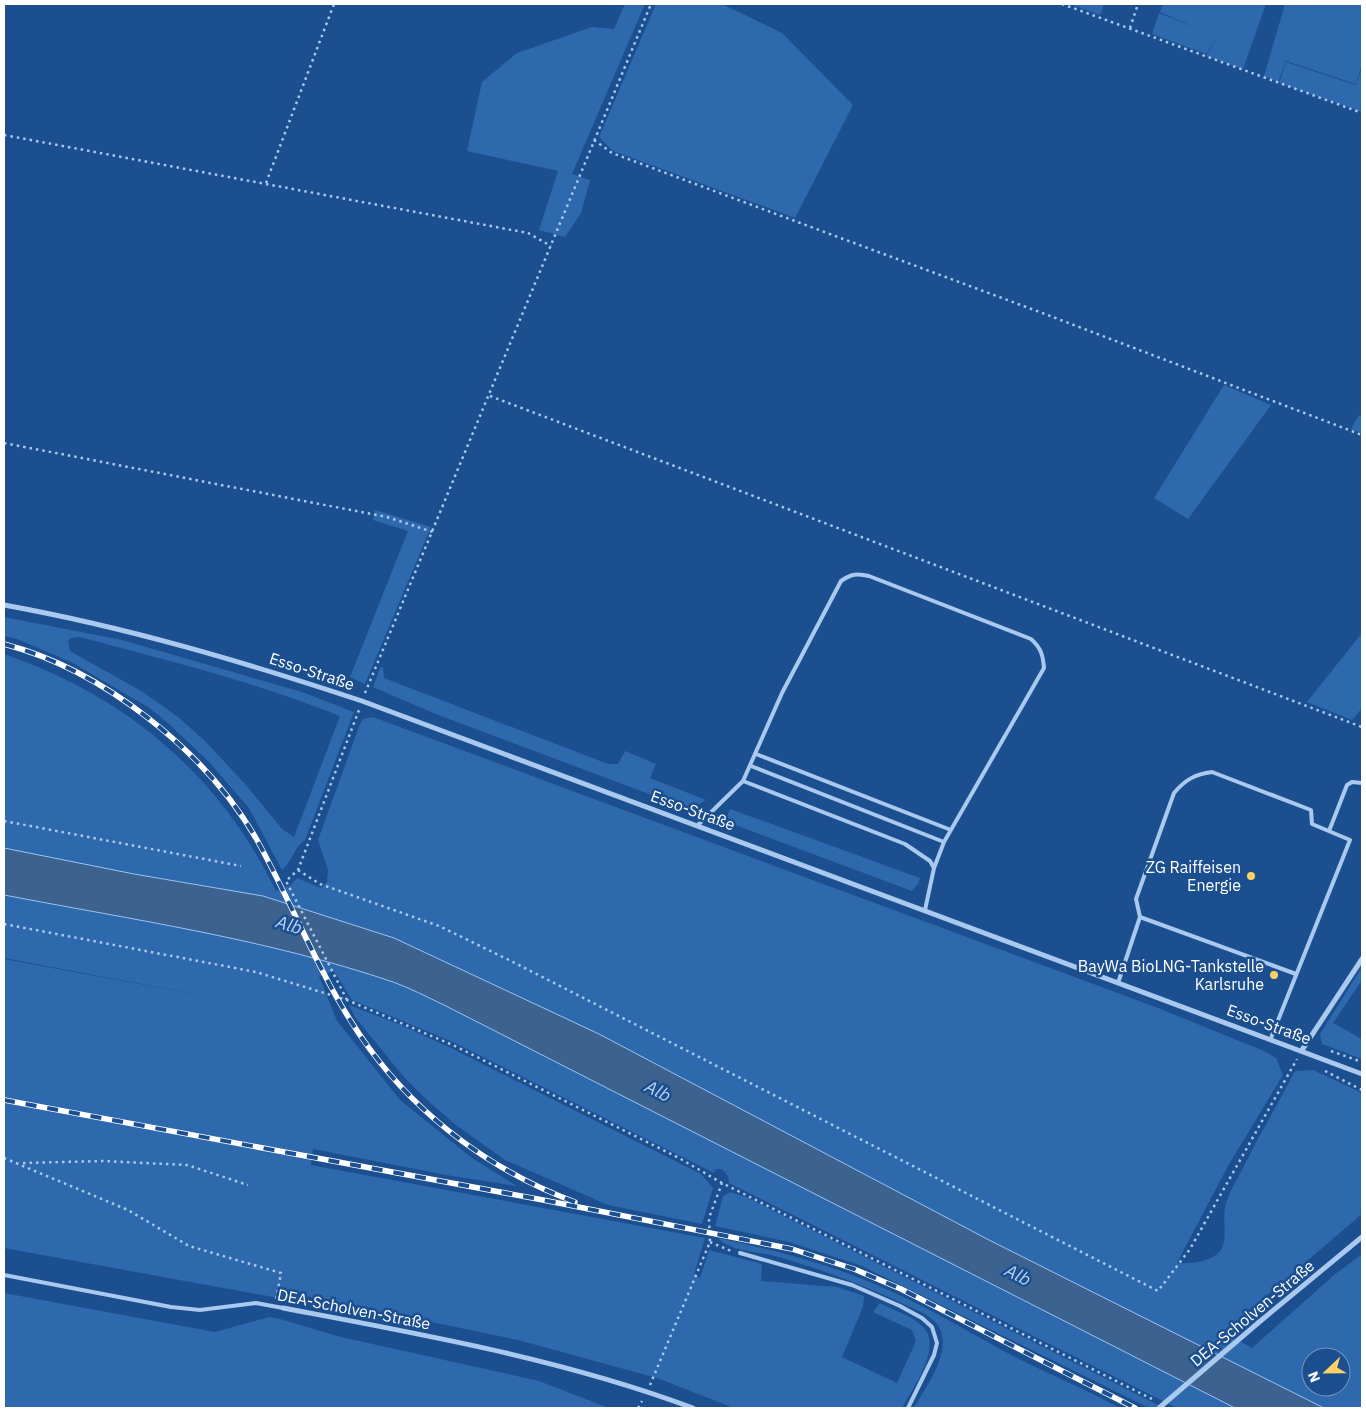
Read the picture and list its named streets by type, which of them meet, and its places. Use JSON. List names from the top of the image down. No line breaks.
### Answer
{"streets":{"street":["Esso-Straße","DEA-Scholven-Straße"]},"water":["Alb"],"places":["ZG Raiffeisen Energie","BayWa BioLNG-Tankstelle Karlsruhe"],"north":"left"}
